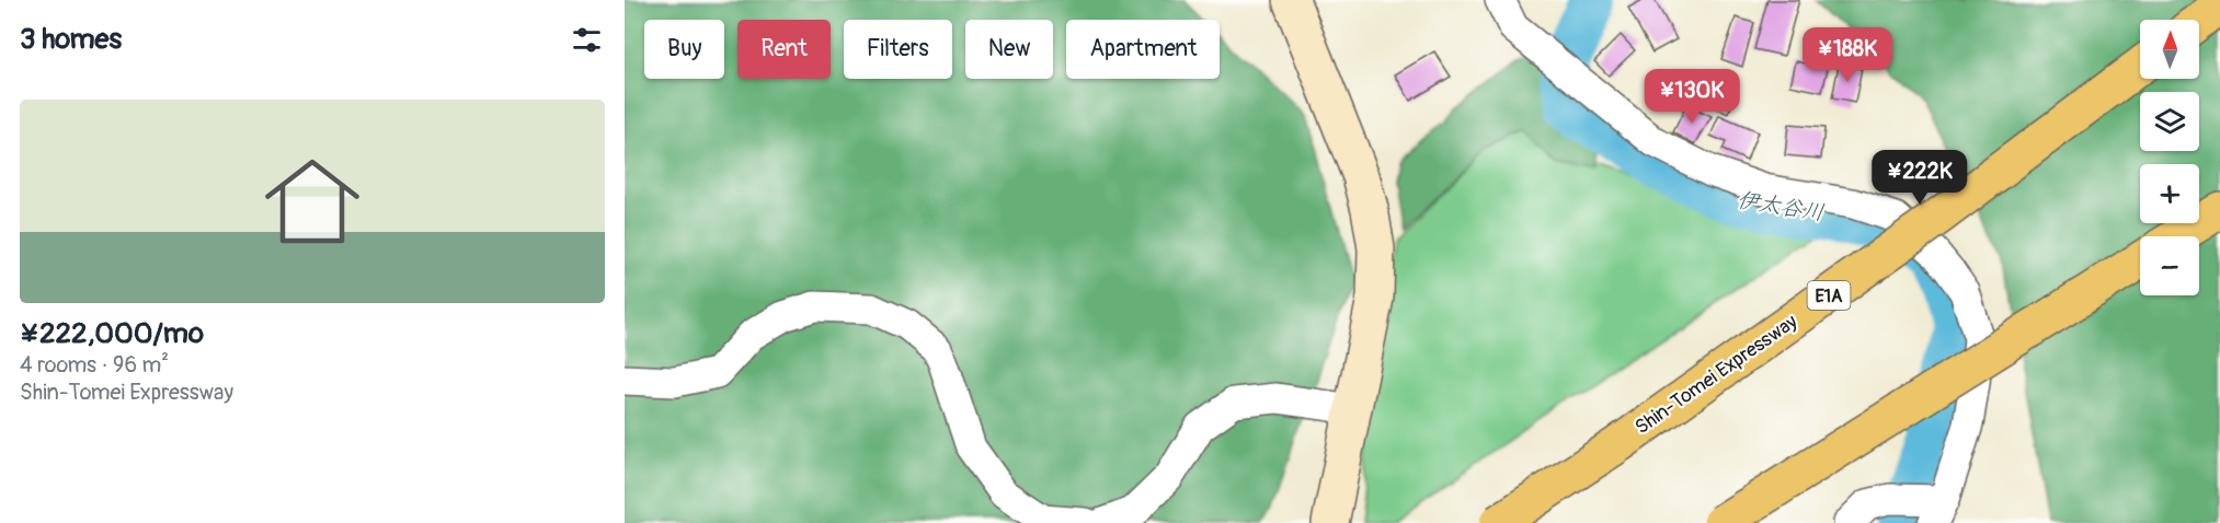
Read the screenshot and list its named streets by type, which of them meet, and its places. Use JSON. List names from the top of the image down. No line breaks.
{"streets":{"highway":["E1A","Shin-Tomei Expressway"]},"water":["伊太谷川"],"north":"top","page":{"heading":"3 homes","map_buttons":["+","−"],"chip":["Buy","Rent","Filters","New","Apartment"],"price":["¥188K","¥130K","¥222K"],"list":[{"name":"¥222,000/mo","note":"4 rooms · 96 m² · Shin-Tomei Expressway"}]}}
